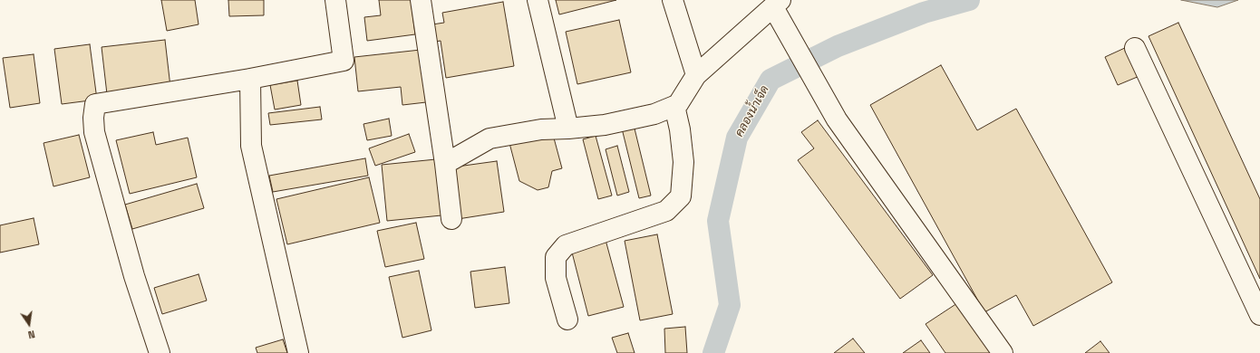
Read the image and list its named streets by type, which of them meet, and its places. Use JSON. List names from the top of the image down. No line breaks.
{"water":["คลองน้ำเจ็ด"],"north":"bottom"}
